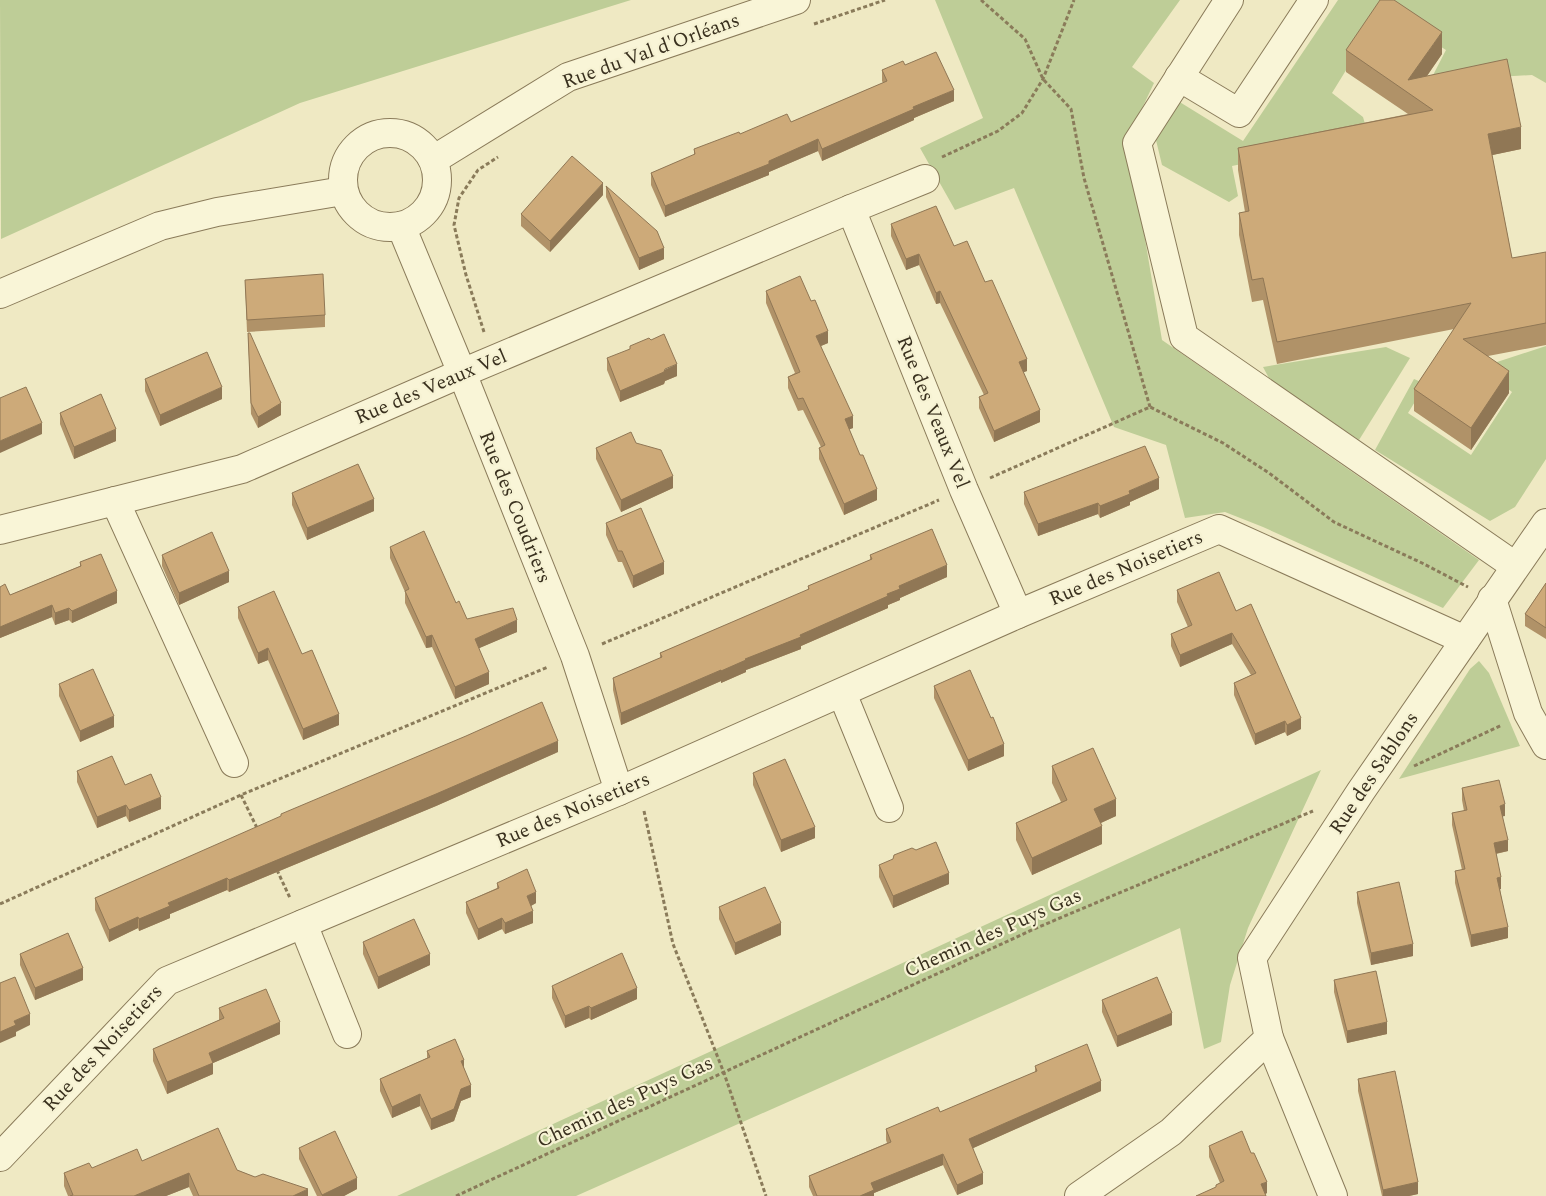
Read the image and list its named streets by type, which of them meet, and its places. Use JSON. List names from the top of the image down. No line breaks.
{"streets":{"street":["Rue du Val d'Orléans","Rue des Veaux Vel","Rue des Coudriers","Rue des Noisetiers","Rue des Sablons"],"path":["Chemin des Puys Gas"]},"crossings":[["Rue du Val d'Orléans","Rue des Coudriers"],["Rue des Veaux Vel","Rue des Coudriers"],["Rue des Veaux Vel","Rue des Noisetiers"],["Rue des Coudriers","Rue des Noisetiers"],["Rue des Noisetiers","Rue des Sablons"]]}
